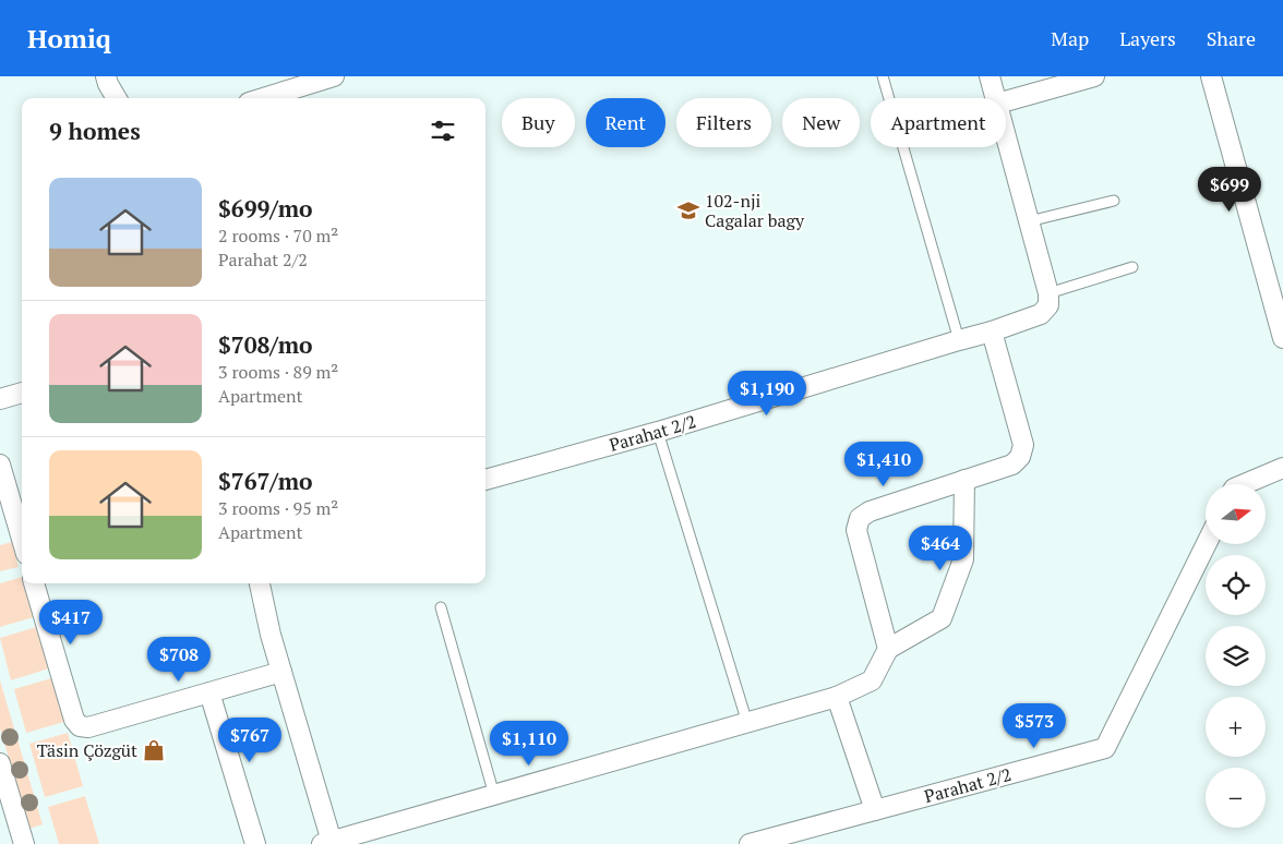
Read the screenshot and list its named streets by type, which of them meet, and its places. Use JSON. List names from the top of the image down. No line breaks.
{"streets":{"street":["Parahat 2/2"]},"places":{"school or university":["102-nji Cagalar bagy"],"shop":["Täsin Çözgüt"]},"north":"right","page":{"header":"Homiq","nav":["Map","Layers","Share"],"chip":["Buy","Rent","Filters","New","Apartment"],"heading":"9 homes","list":[{"name":"$699/mo","note":"2 rooms · 70 m² · Parahat 2/2"},{"name":"$708/mo","note":"3 rooms · 89 m² · Apartment"},{"name":"$767/mo","note":"3 rooms · 95 m² · Apartment"}],"price":["$699","$1,190","$1,410","$464","$417","$708","$573","$767","$1,110"],"map_buttons":["+","−"]}}
